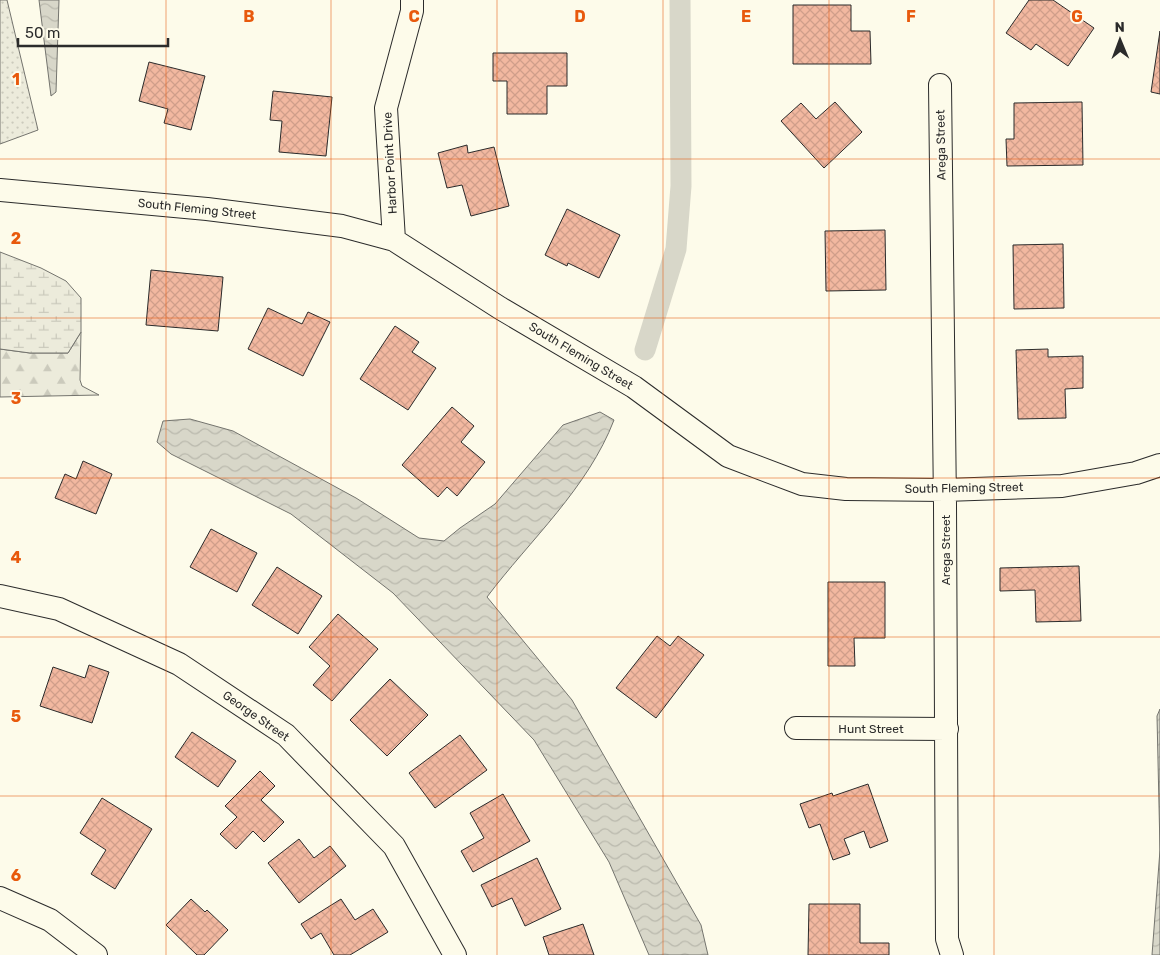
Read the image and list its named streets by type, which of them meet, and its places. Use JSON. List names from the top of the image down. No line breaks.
{"streets":{"street":["Arega Street","Harbor Point Drive","South Fleming Street","George Street","Hunt Street"]},"crossings":[["Arega Street","South Fleming Street"],["Arega Street","Hunt Street"],["Harbor Point Drive","South Fleming Street"]],"scale_bar":"50 m","north":"top","grid":{"columns":["B","C","D","E","F","G"],"rows":["1","2","3","4","5","6"]}}
